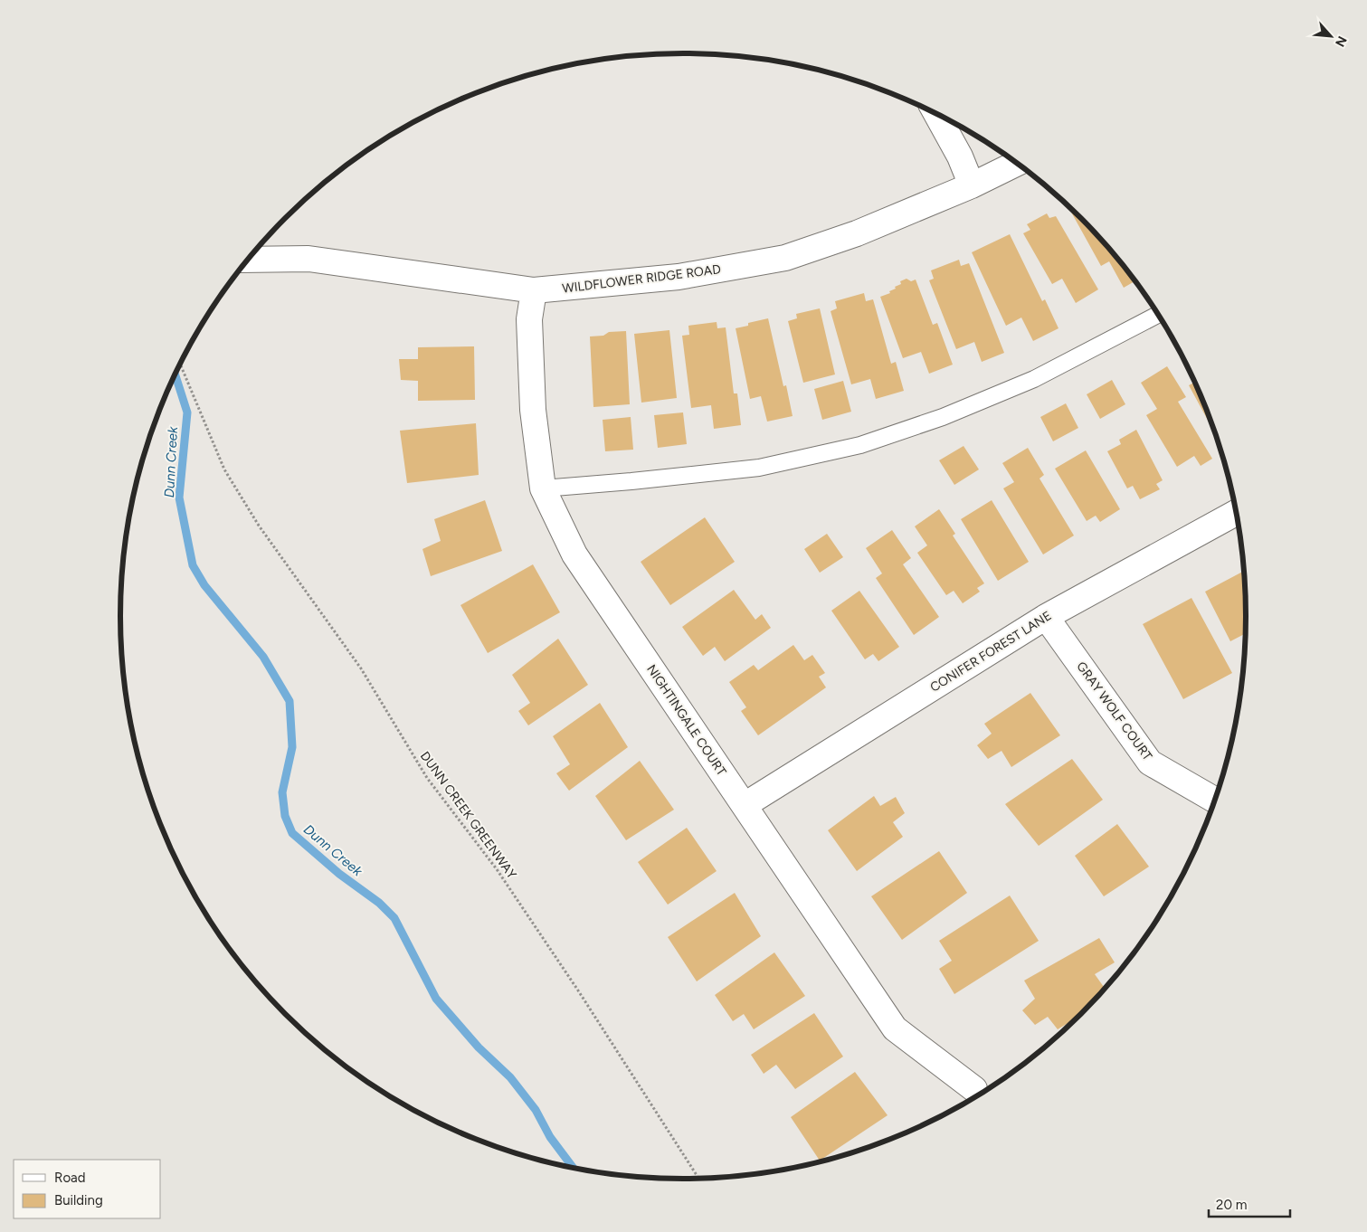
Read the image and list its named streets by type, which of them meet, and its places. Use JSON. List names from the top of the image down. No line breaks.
{"streets":{"street":["WILDFLOWER RIDGE ROAD","CONIFER FOREST LANE","GRAY WOLF COURT","NIGHTINGALE COURT"],"path":["DUNN CREEK GREENWAY"]},"crossings":[["WILDFLOWER RIDGE ROAD","NIGHTINGALE COURT"],["CONIFER FOREST LANE","GRAY WOLF COURT"],["CONIFER FOREST LANE","NIGHTINGALE COURT"]],"water":["Dunn Creek"],"legend":["Road","Building"],"scale_bar":"20 m","north":"bottom right"}
